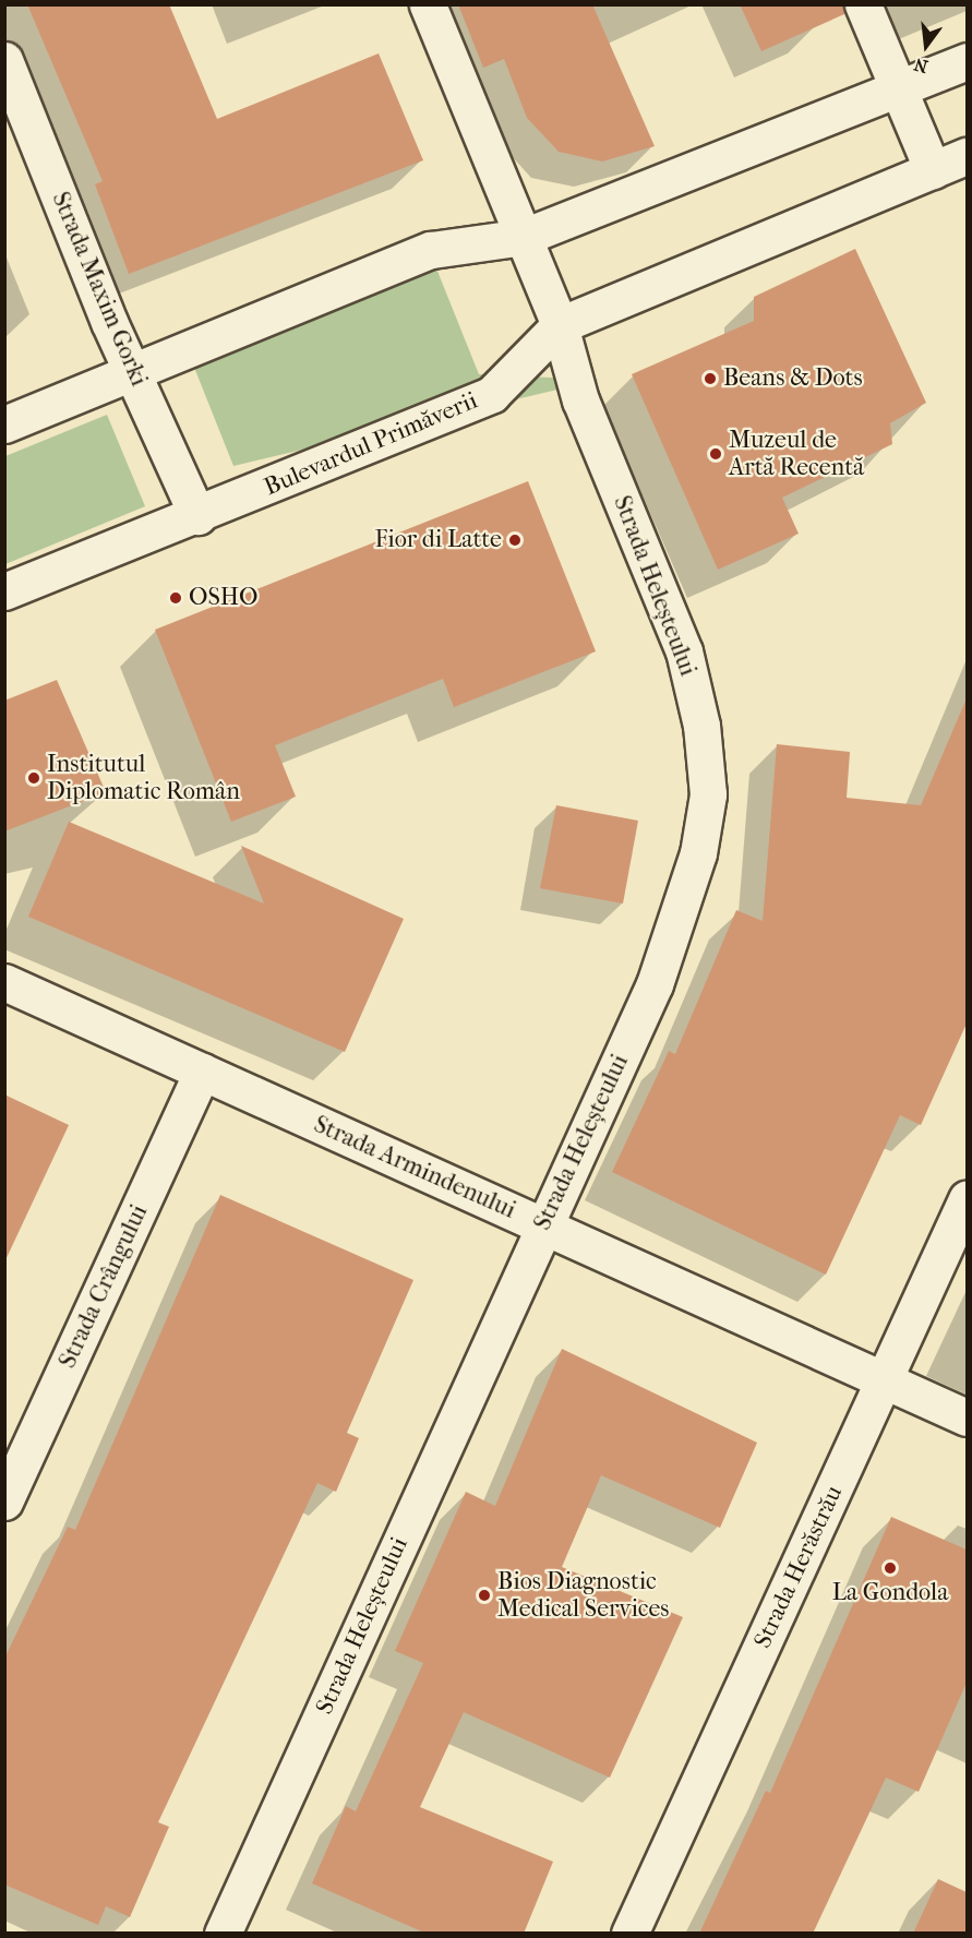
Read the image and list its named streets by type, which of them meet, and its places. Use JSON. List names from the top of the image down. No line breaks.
{"streets":{"street":["Strada Maxim Gorki","Bulevardul Primăverii","Strada Heleșteului","Strada Armindenului","Strada Crângului","Strada Herăstrău"]},"crossings":[["Strada Maxim Gorki","Bulevardul Primăverii"],["Bulevardul Primăverii","Strada Heleșteului"],["Strada Heleșteului","Strada Armindenului"],["Strada Armindenului","Strada Crângului"],["Strada Armindenului","Strada Herăstrău"]],"places":["Beans & Dots","Muzeul de Artă Recentă","Fior di Latte","OSHO","Institutul Diplomatic Român","La Gondola","Bios Diagnostic Medical Services"],"north":"bottom"}
